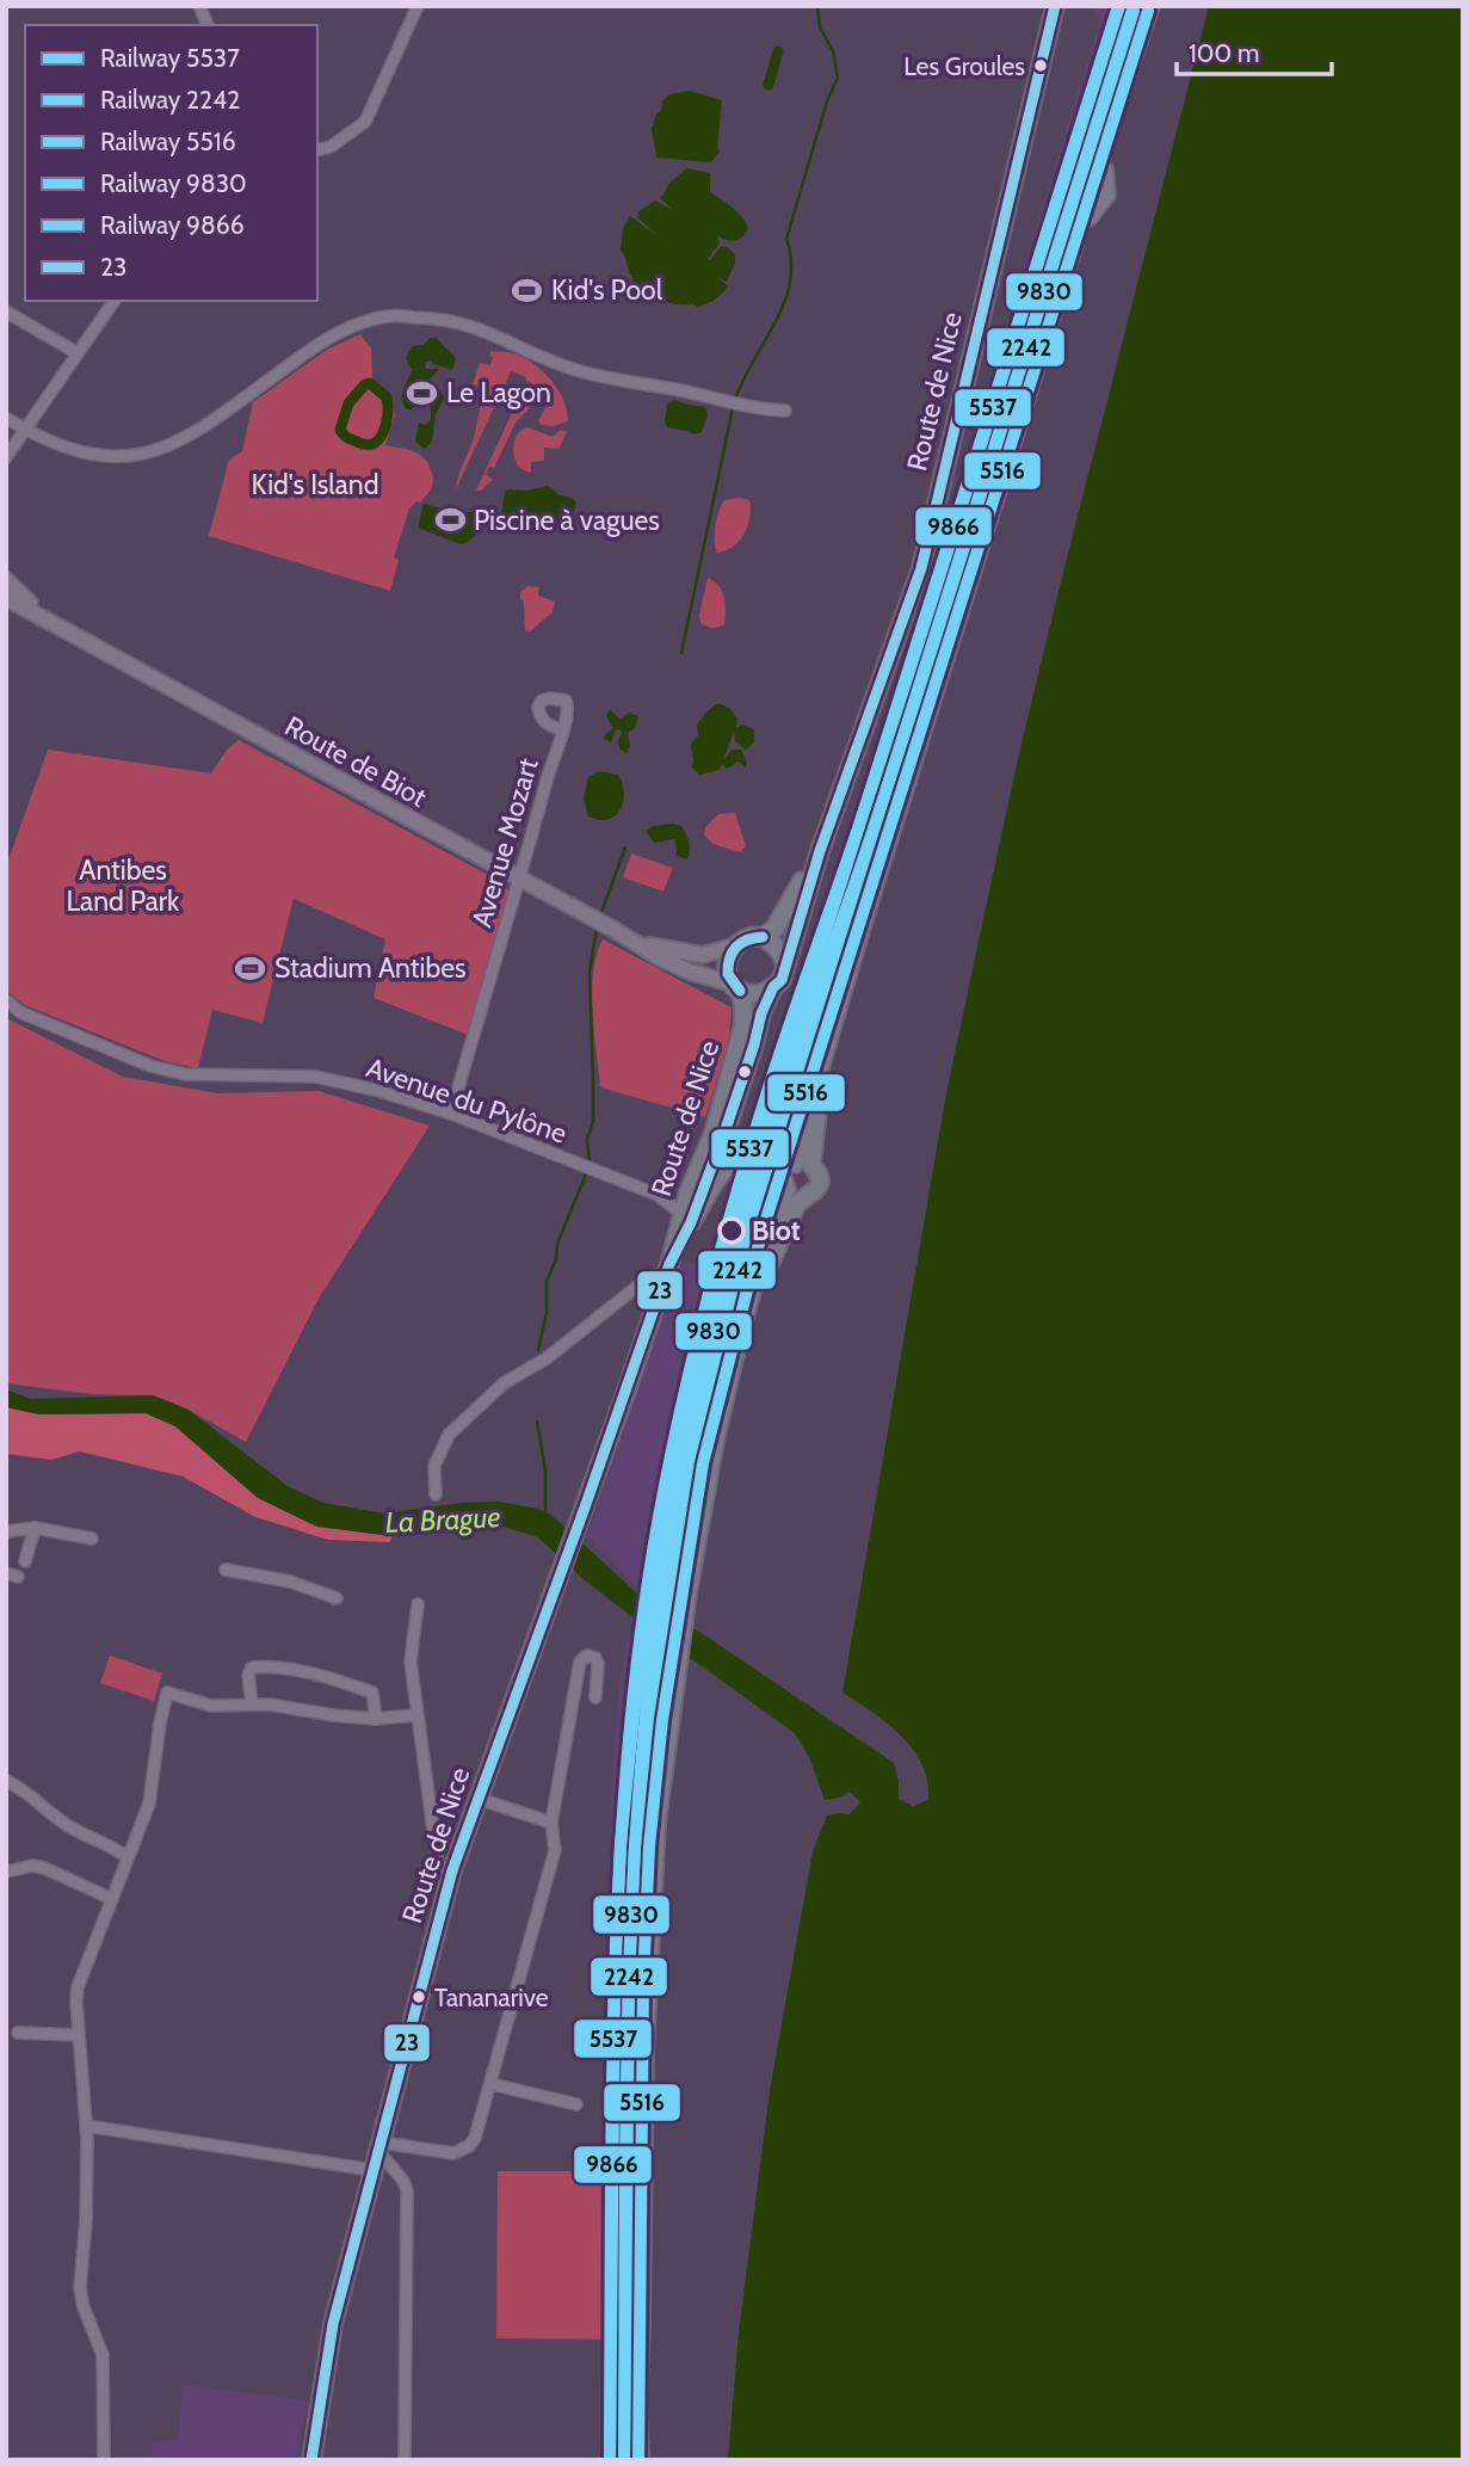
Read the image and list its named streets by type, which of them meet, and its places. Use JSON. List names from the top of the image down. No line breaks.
{"streets":{"main road":["Route de Nice","Route de Biot"],"street":["Avenue Mozart","Avenue du Pylône"]},"crossings":[["Route de Nice","Avenue du Pylône"],["Route de Biot","Avenue Mozart"],["Avenue Mozart","Avenue du Pylône"]],"water":["La Brague"],"parks":["Kid's Island","Antibes Land Park"],"places":{"other":["Les Groules","Biot","Tananarive"],"sports":["Kid's Pool","Le Lagon","Piscine à vagues","Stadium Antibes"]},"lines":["rail line 5537","rail line 2242","rail line 9866","transit line 23","rail line 5516","rail line 9830"],"legend":["Railway 5537","Railway 2242","Railway 5516","Railway 9830","Railway 9866","23"],"scale_bar":"100 m"}
